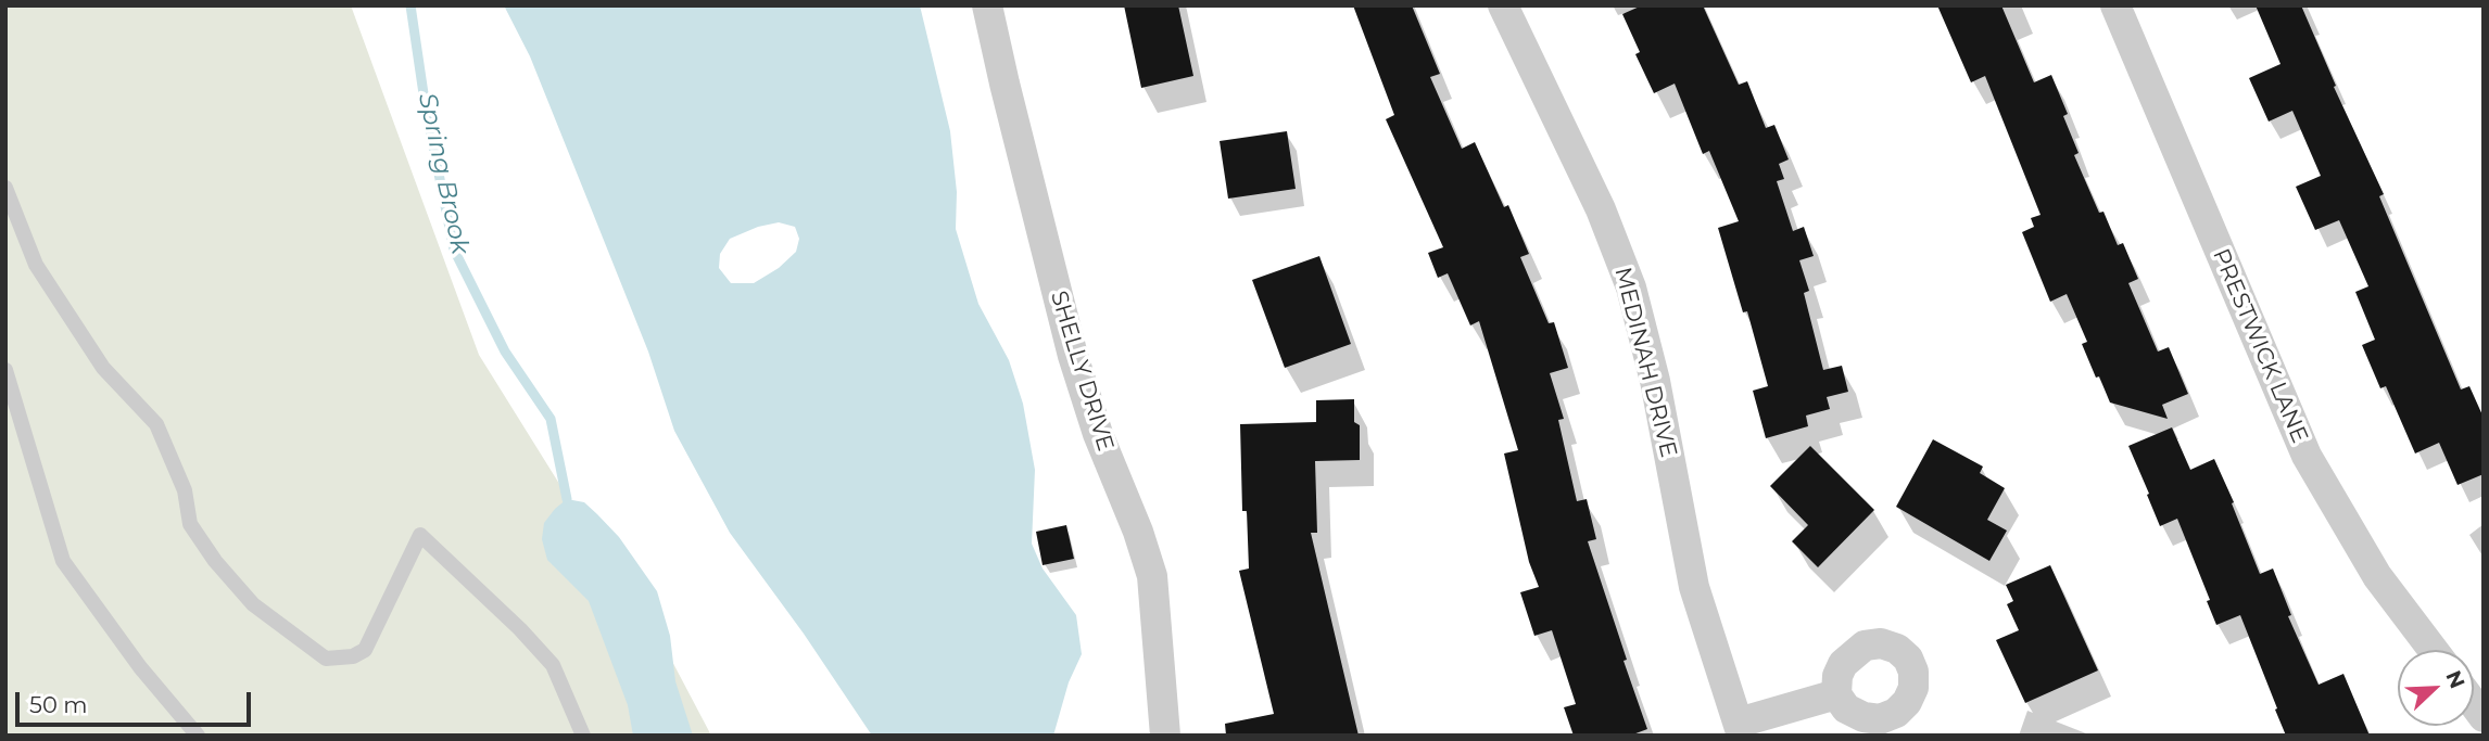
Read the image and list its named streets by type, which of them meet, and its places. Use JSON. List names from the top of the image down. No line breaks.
{"streets":{"street":["PRESTWICK LANE","MEDINAH DRIVE","SHELLY DRIVE"]},"water":["Spring Brook"],"scale_bar":"50 m","north":"top right"}
